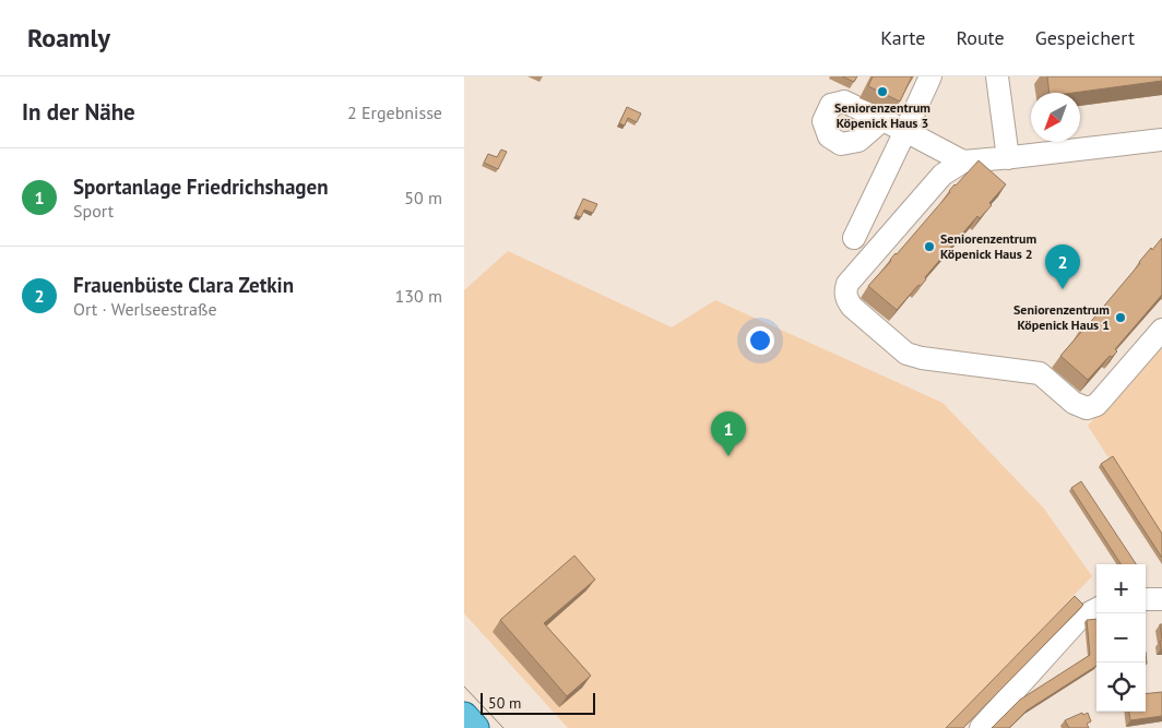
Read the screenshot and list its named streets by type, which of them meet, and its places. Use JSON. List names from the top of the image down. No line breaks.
{"places":["Seniorenzentrum Köpenick Haus 3","Seniorenzentrum Köpenick Haus 2","Seniorenzentrum Köpenick Haus 1"],"scale_bar":"50 m","north":"bottom left","page":{"header":"Roamly","nav":["Karte","Route","Gespeichert"],"heading":["In der Nähe","2 Ergebnisse"],"list":[{"mark":"1","name":"Sportanlage Friedrichshagen","note":"Sport","value":"50 m"},{"mark":"2","name":"Frauenbüste Clara Zetkin","note":"Ort · Werlseestraße","value":"130 m"}],"pins":["2","1"],"map_buttons":["+","−"],"scale":"50 m"}}
